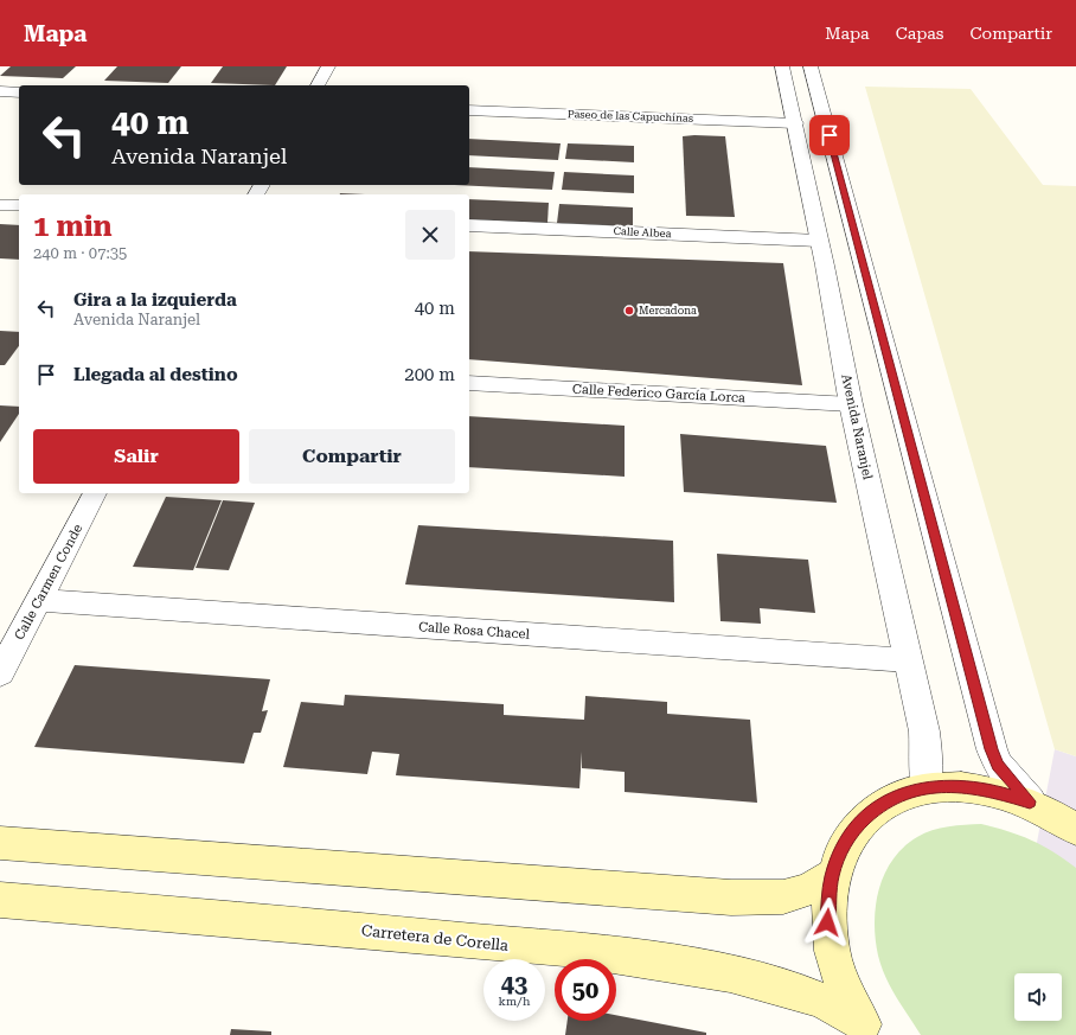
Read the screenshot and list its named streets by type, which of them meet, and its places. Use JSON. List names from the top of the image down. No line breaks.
{"streets":{"main road":["Carretera de Corella"],"street":["Paseo de las Capuchinas","Calle Albea","Calle Federico García Lorca","Avenida Naranjel","Calle Carmen Conde","Calle Rosa Chacel"]},"crossings":[["Paseo de las Capuchinas","Avenida Naranjel"],["Calle Albea","Avenida Naranjel"],["Calle Federico García Lorca","Avenida Naranjel"],["Avenida Naranjel","Calle Rosa Chacel"],["Calle Carmen Conde","Calle Rosa Chacel"]],"places":["Mercadona"],"page":{"header":"Mapa","nav":["Mapa","Capas","Compartir"],"turn":["40 m","Avenida Naranjel"],"heading":["1 min","240 m · 07:35"],"list":[{"name":"Gira a la izquierda","note":"Avenida Naranjel","value":"40 m"},{"name":"Llegada al destino","value":"200 m"}],"buttons":["Salir","Compartir"],"speed":"43 km/h","limit":"50"}}
